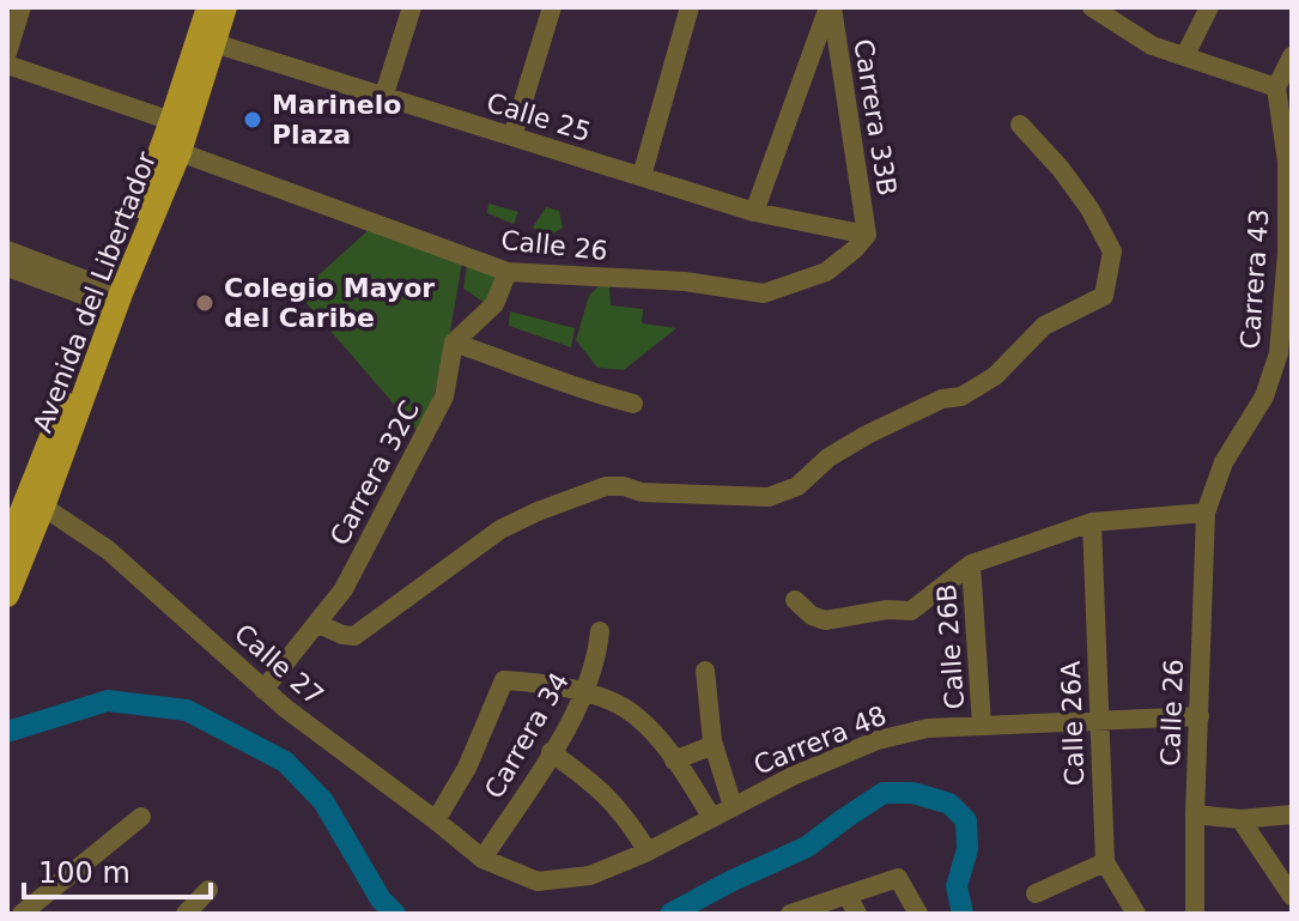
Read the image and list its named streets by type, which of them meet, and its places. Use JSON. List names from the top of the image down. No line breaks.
{"streets":{"main road":["Avenida del Libertador"],"street":["Calle 25","Carrera 33B","Calle 26","Carrera 43","Carrera 32C","Calle 26B","Calle 27","Calle 26A","Carrera 34","Carrera 48"]},"crossings":[["Calle 25","Carrera 33B"],["Calle 25","Calle 26"],["Calle 25","Avenida del Libertador"],["Carrera 33B","Calle 26"],["Calle 26","Carrera 43"],["Calle 26","Avenida del Libertador"],["Calle 26","Carrera 48"],["Avenida del Libertador","Calle 27"],["Carrera 32C","Calle 27"],["Calle 26B","Carrera 48"],["Calle 27","Carrera 34"],["Calle 27","Carrera 48"],["Calle 26A","Carrera 48"],["Carrera 34","Carrera 48"]],"places":["Marinelo Plaza","Colegio Mayor del Caribe"],"scale_bar":"100 m"}
